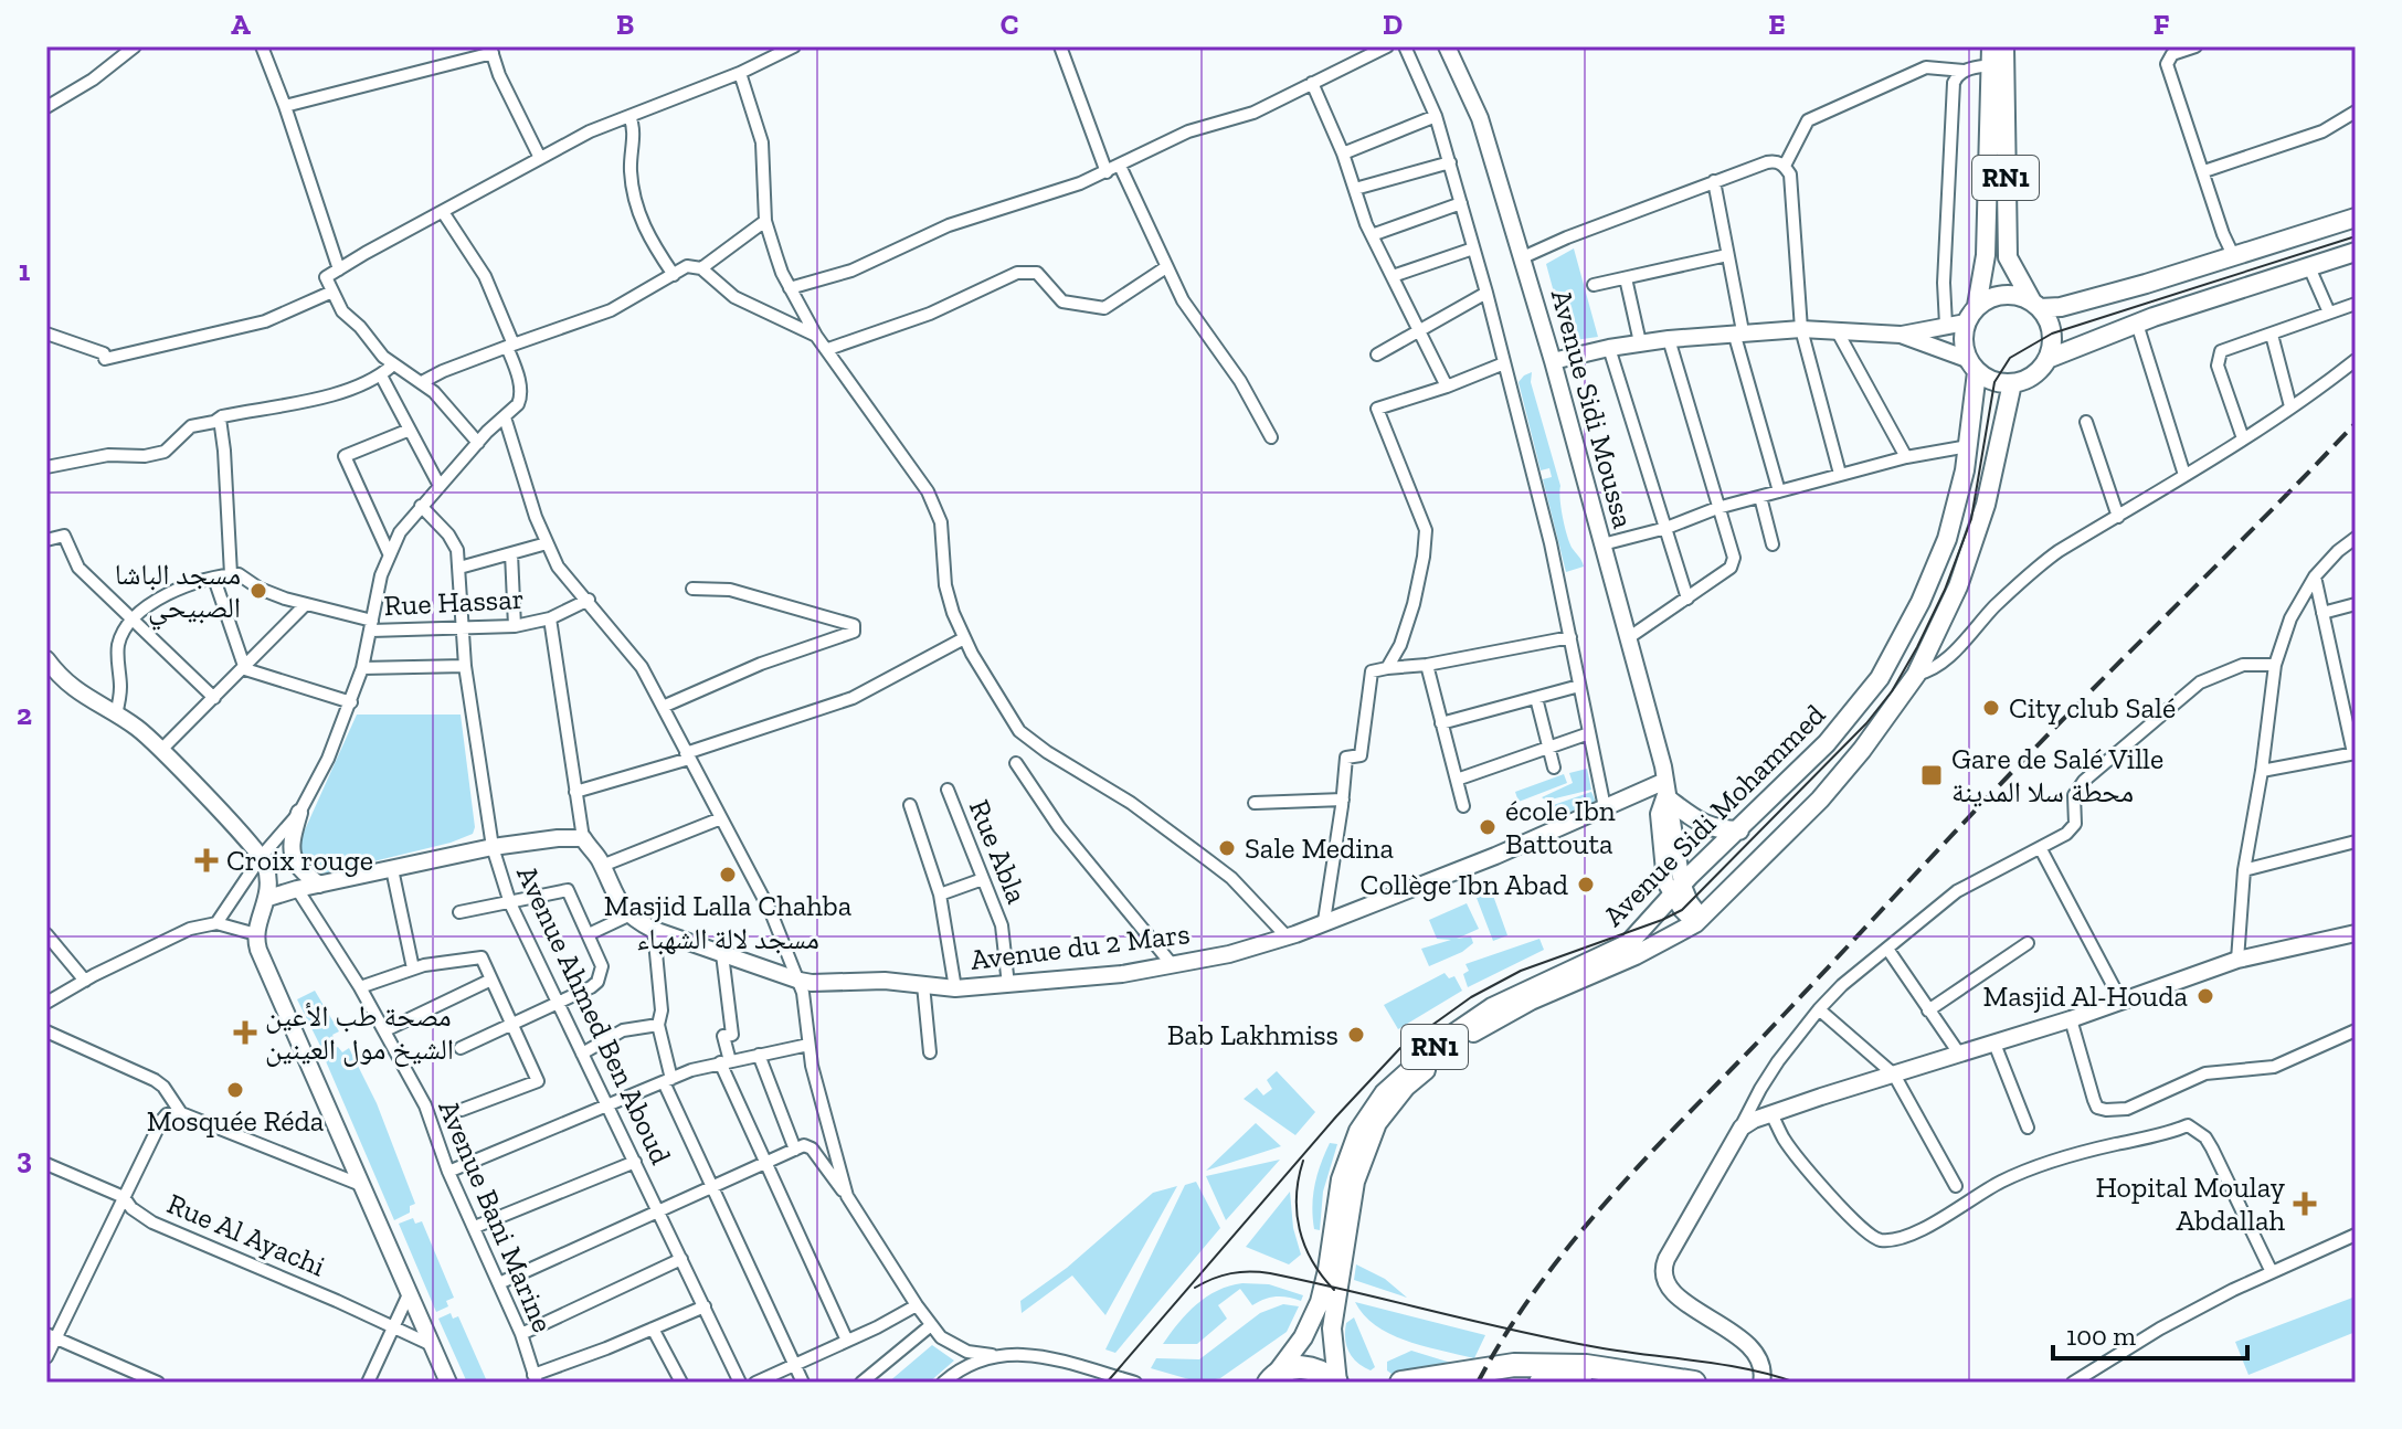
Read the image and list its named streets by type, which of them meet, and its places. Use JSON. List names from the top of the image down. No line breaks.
{"streets":{"highway":["RN1"],"main road":["Avenue Sidi Mohammed"],"street":["Avenue Sidi Moussa","Rue Hassar","Rue Abla","Avenue du 2 Mars","Avenue Ahmed Ben Aboud","Avenue Bani Marine","Rue Al Ayachi"]},"crossings":[["RN1","Avenue Sidi Mohammed"],["Avenue Sidi Moussa","Avenue Sidi Mohammed"],["Avenue Sidi Moussa","Avenue du 2 Mars"],["Rue Hassar","Avenue Ahmed Ben Aboud"],["Rue Abla","Avenue du 2 Mars"]],"places":{"other":["مسجد الباشا الصبيحي","City club Salé","école Ibn Battouta","Sale Medina","Masjid Lalla Chahba مسجد لالة الشهباء","Collège Ibn Abad","Masjid Al-Houda","Bab Lakhmiss","Mosquée Réda"],"transit":["Gare de Salé Ville محطة سلا المدينة"],"health":["Croix rouge","مصحة طب الأعين الشيخ مول العينين","Hopital Moulay Abdallah"]},"scale_bar":"100 m","grid":{"columns":["A","B","C","D","E","F"],"rows":["1","2","3"]}}
